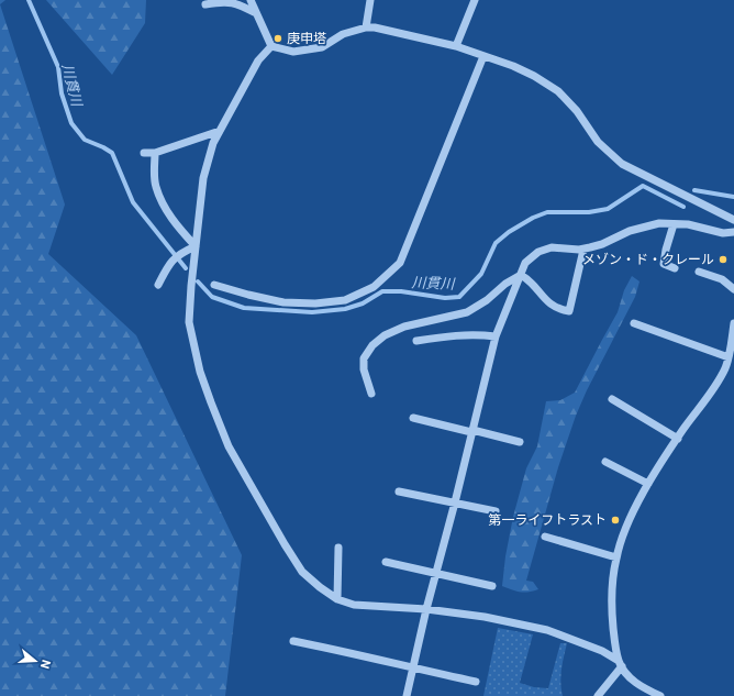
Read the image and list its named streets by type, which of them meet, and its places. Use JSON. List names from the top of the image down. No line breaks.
{"water":["川貫川"],"places":["庚申塔","メゾン・ド・クレール","第一ライフトラスト"],"north":"right"}
